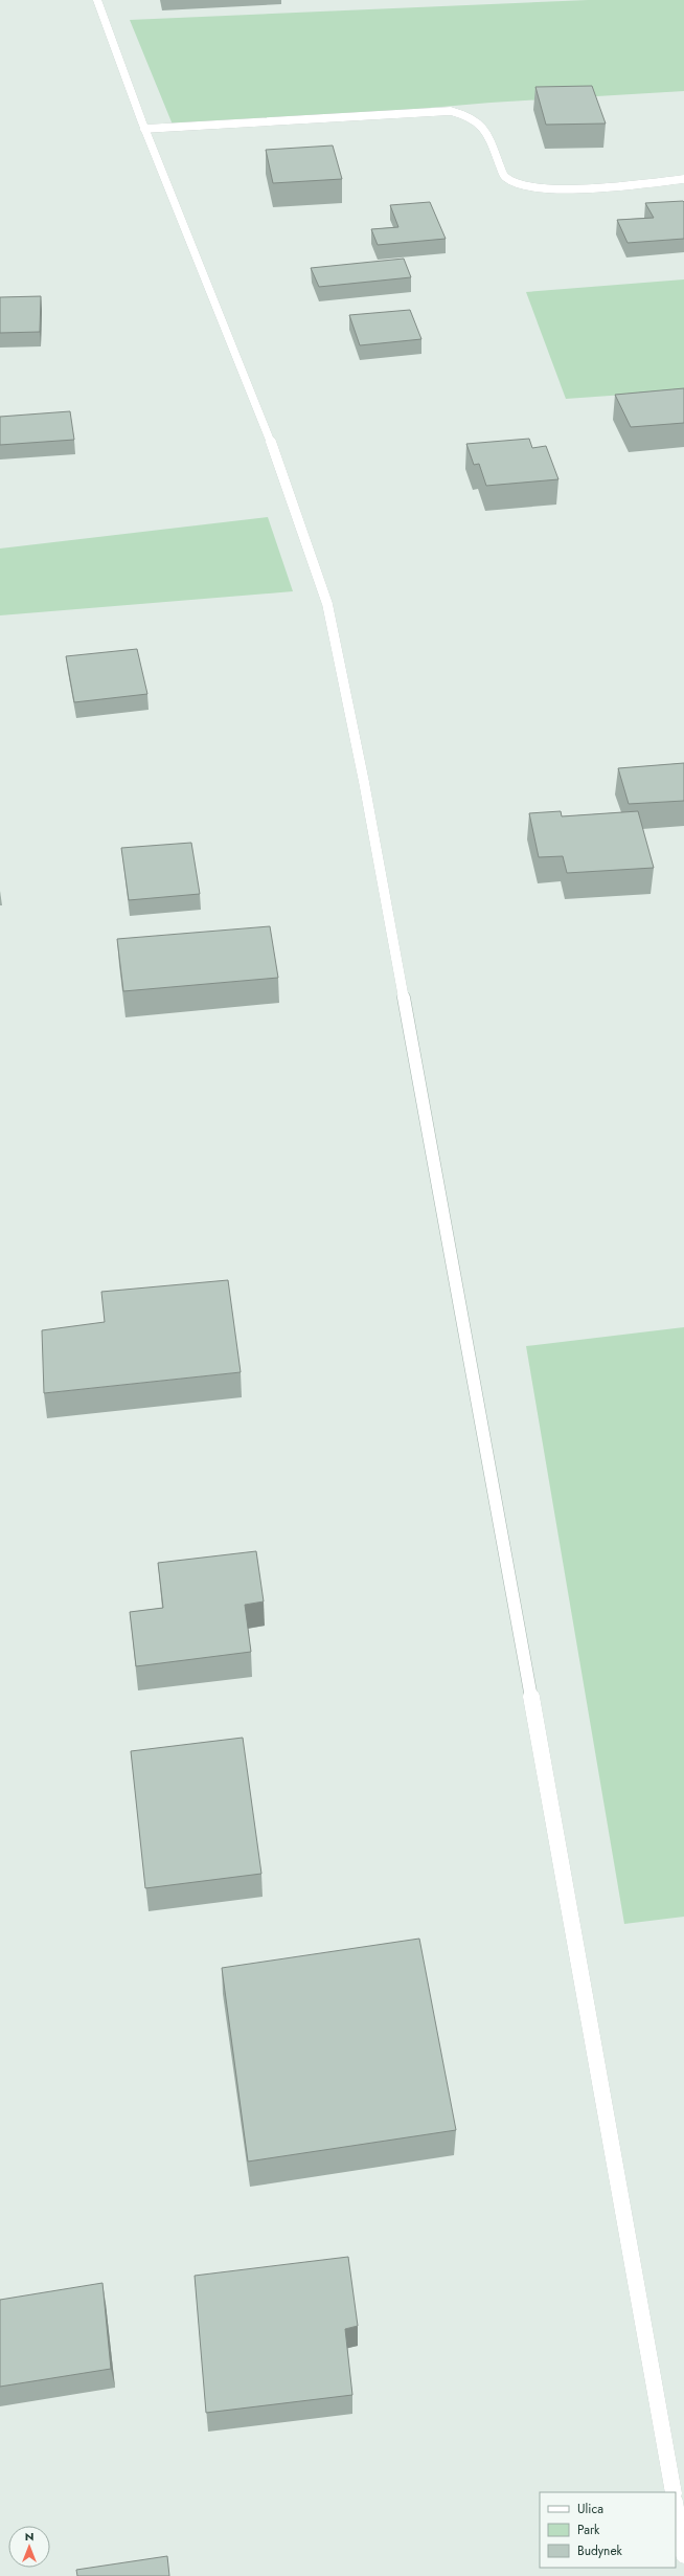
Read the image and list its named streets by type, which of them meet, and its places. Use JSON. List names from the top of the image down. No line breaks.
{"legend":["Ulica","Park","Budynek"],"north":"top"}
